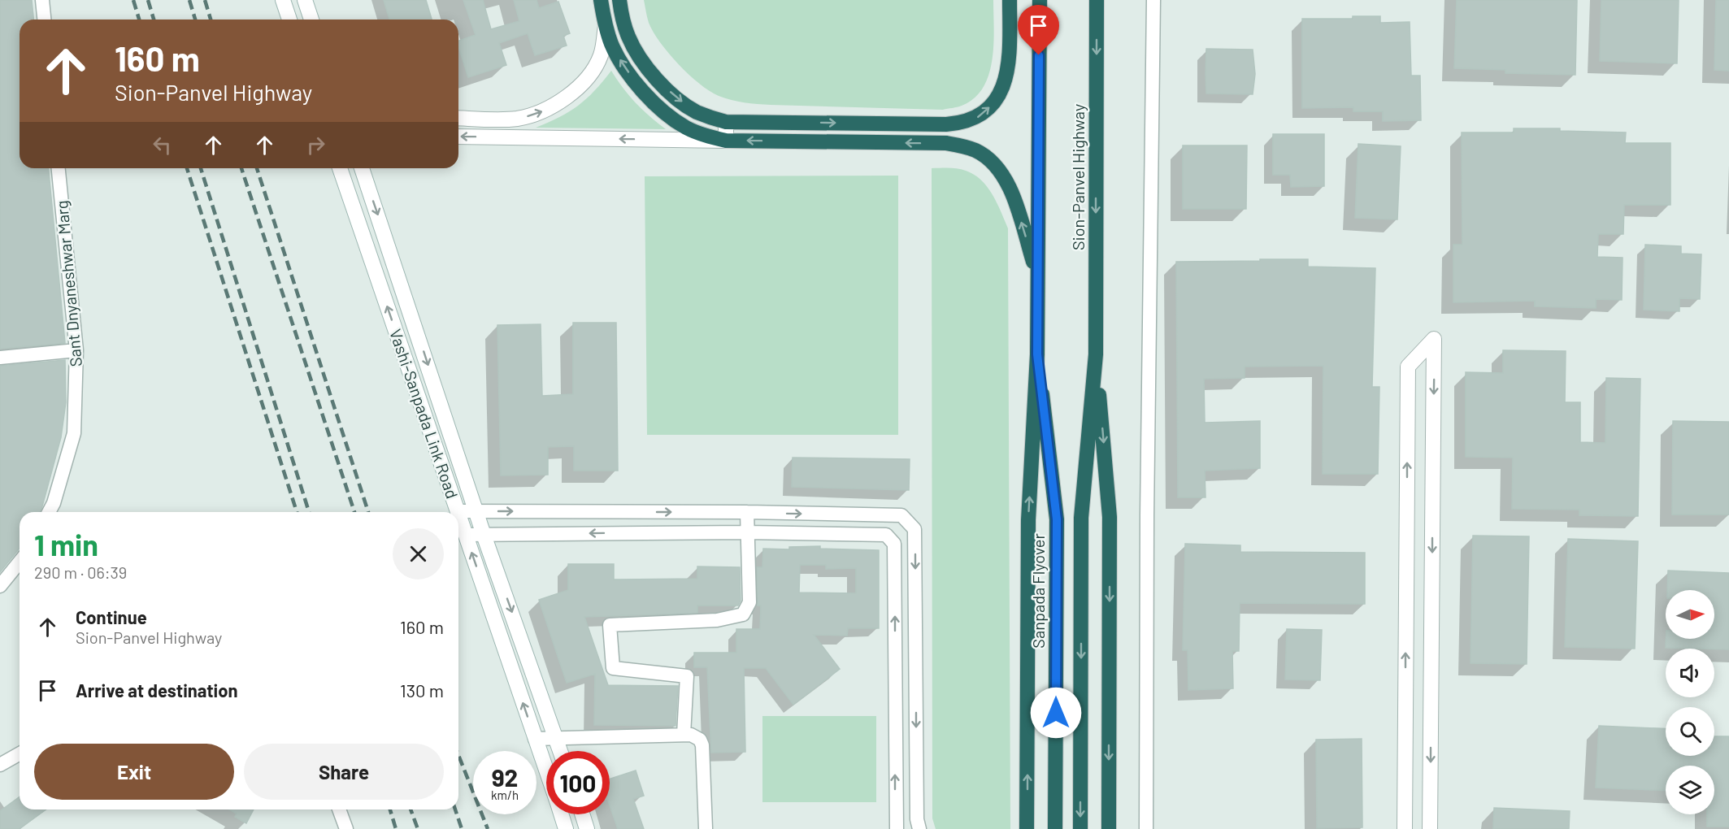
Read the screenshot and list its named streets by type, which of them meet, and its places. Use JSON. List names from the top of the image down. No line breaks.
{"streets":{"highway":["Sion-Panvel Highway","Sanpada Flyover"],"street":["Sant Dnyaneshwar Marg","Vashi-Sanpada Link Road"]},"north":"right","page":{"turn":["160 m","Sion-Panvel Highway"],"heading":["1 min","290 m · 06:39"],"list":[{"name":"Continue","note":"Sion-Panvel Highway","value":"160 m"},{"name":"Arrive at destination","value":"130 m"}],"buttons":["Exit","Share"],"speed":"92 km/h","limit":"100"}}
